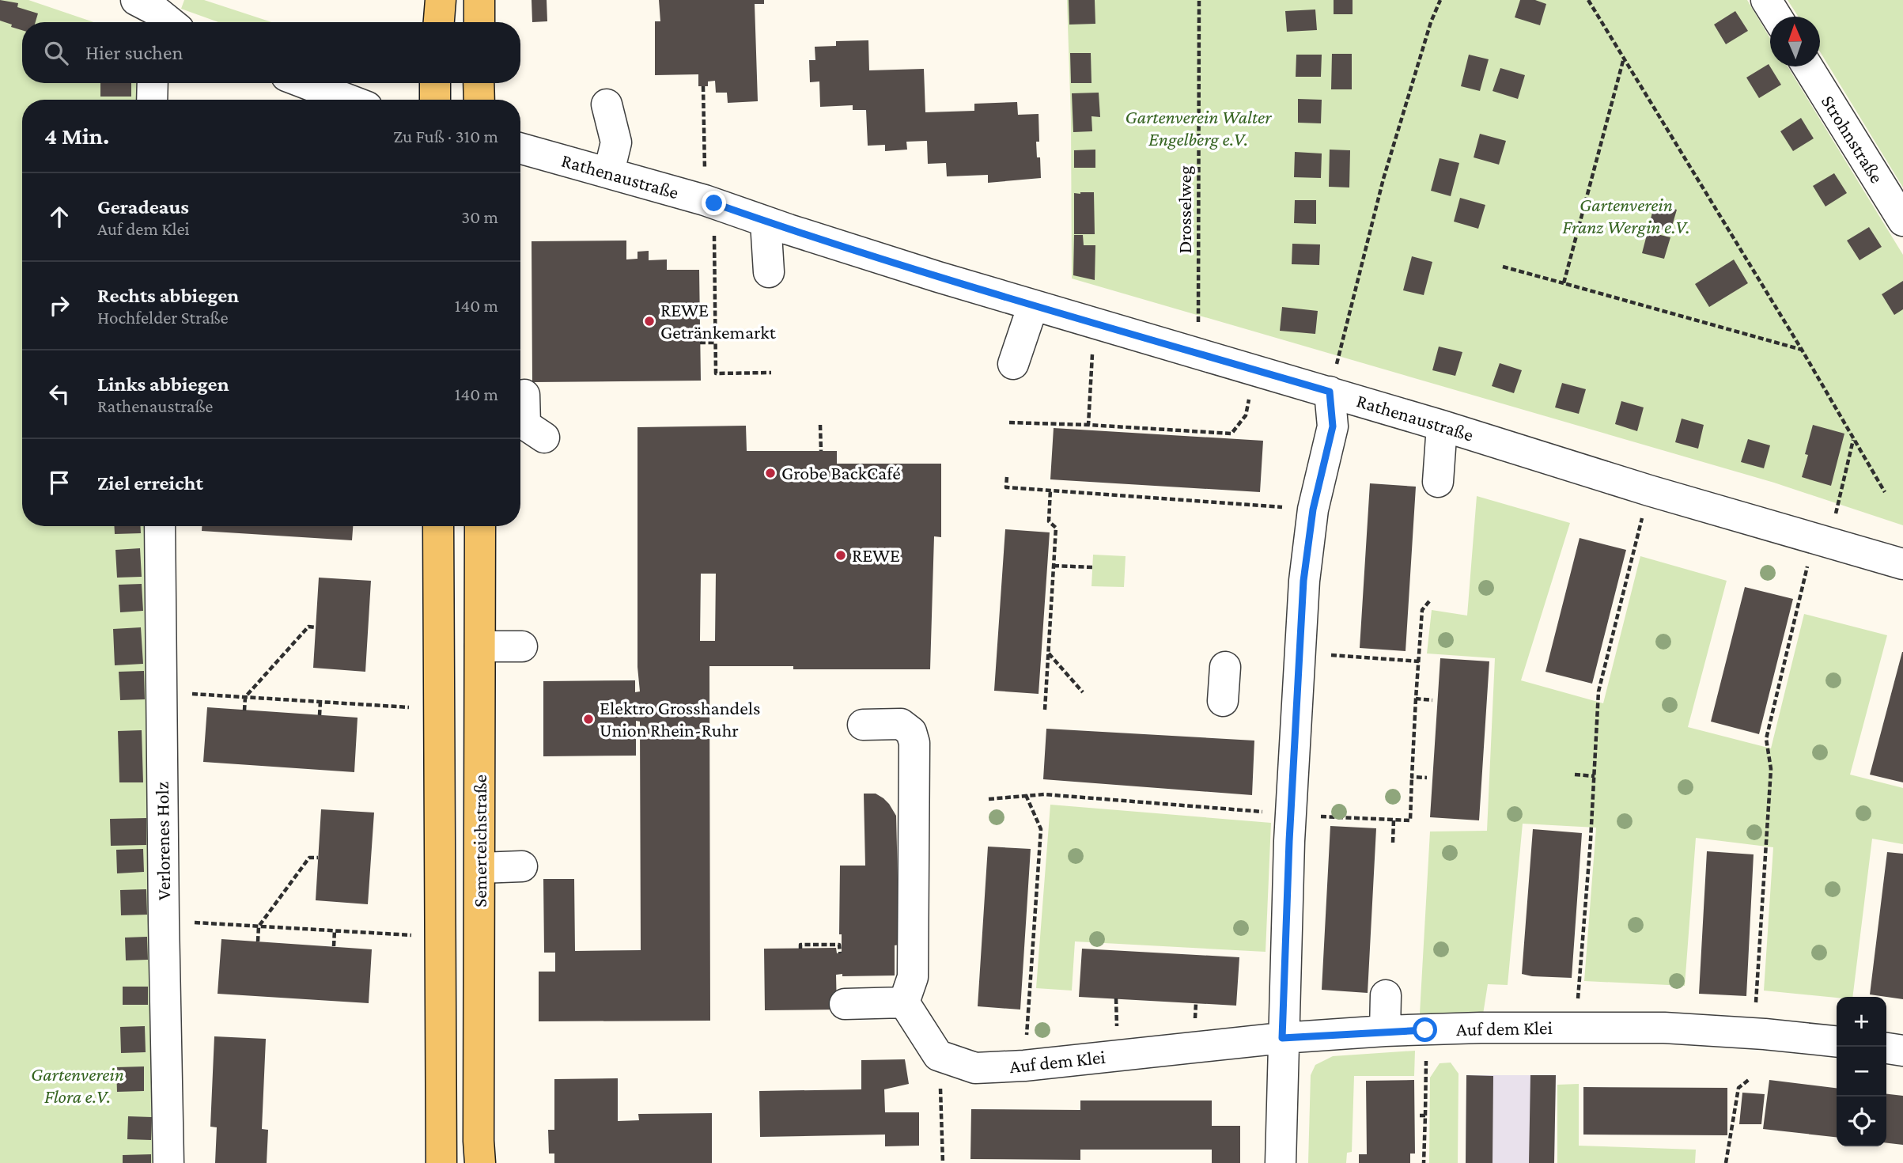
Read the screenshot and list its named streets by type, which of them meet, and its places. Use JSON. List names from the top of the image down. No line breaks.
{"streets":{"main road":["Semerteichstraße"],"street":["Strohnstraße","Rathenaustraße","Verlorenes Holz","Auf dem Klei"],"path":["Drosselweg"]},"crossings":[["Rathenaustraße","Drosselweg"]],"parks":["Gartenverein Walter Engelberg e.V.","Gartenverein Franz Wergin e.V.","Gartenverein Flora e.V."],"places":["REWE Getränkemarkt","Grobe BackCafé","REWE","Elektro Grosshandels Union Rhein-Ruhr"],"north":"top","page":{"search":"Hier suchen","heading":["4 Min.","Zu Fuß · 310 m"],"list":[["Geradeaus","Auf dem Klei","30 m"],["Rechts abbiegen","Hochfelder Straße","140 m"],["Links abbiegen","Rathenaustraße","140 m"],"Ziel erreicht"],"map_buttons":["+","−"]}}
